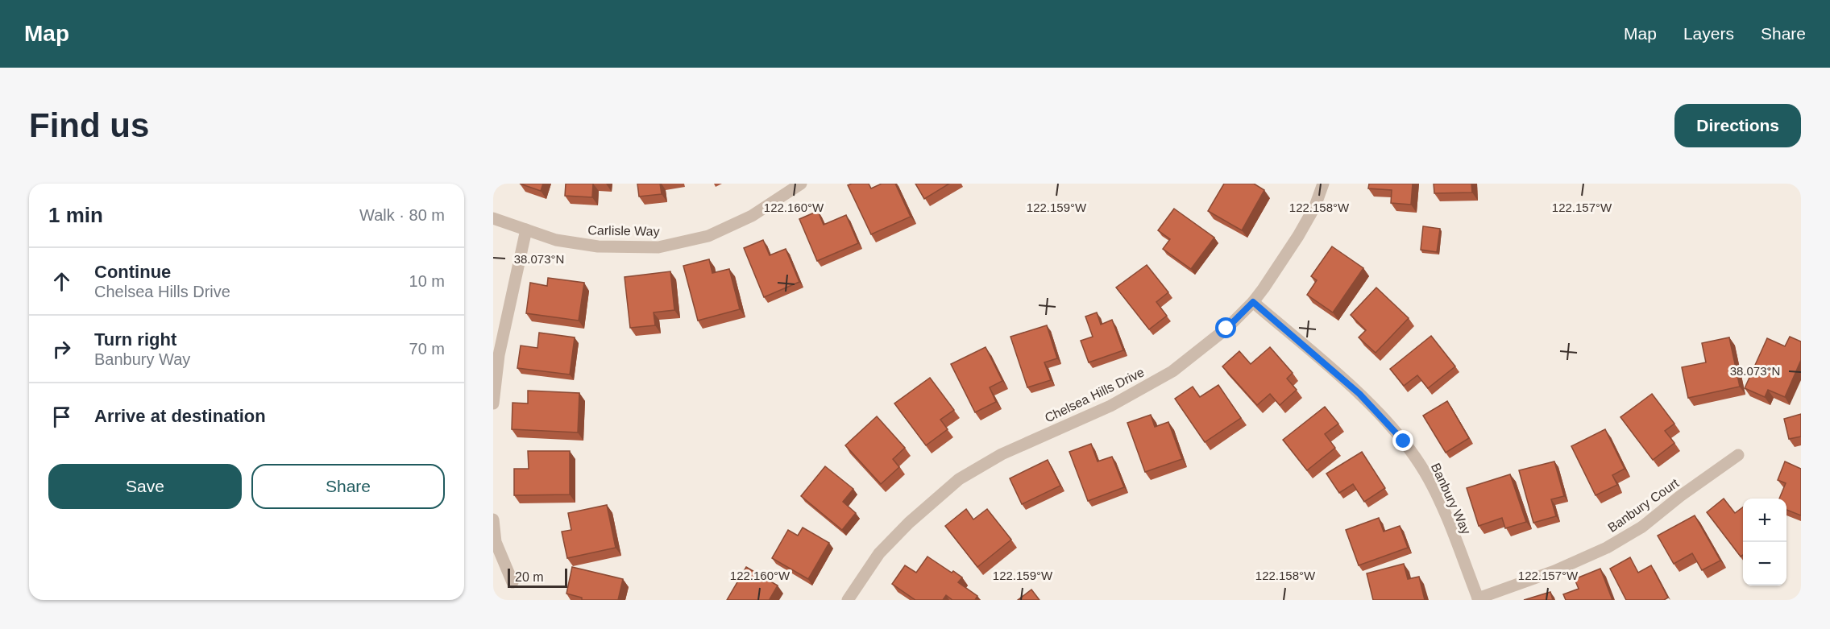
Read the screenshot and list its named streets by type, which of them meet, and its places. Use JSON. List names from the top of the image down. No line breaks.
{"streets":{"street":["Carlisle Way","Chelsea Hills Drive","Banbury Way","Banbury Court"]},"crossings":[["Chelsea Hills Drive","Banbury Way"],["Banbury Way","Banbury Court"]],"scale_bar":"20 m","page":{"header":"Map","nav":["Map","Layers","Share"],"buttons":["Directions",["Save","Share"]],"title":"Find us","heading":["1 min","Walk · 80 m"],"list":[["Continue","Chelsea Hills Drive","10 m"],["Turn right","Banbury Way","70 m"],"Arrive at destination"],"map_buttons":["+","−"],"scale":"20 m"},"coordinates":["122.158°W","122.157°W","122.160°W","122.159°W","38.073°N"]}
